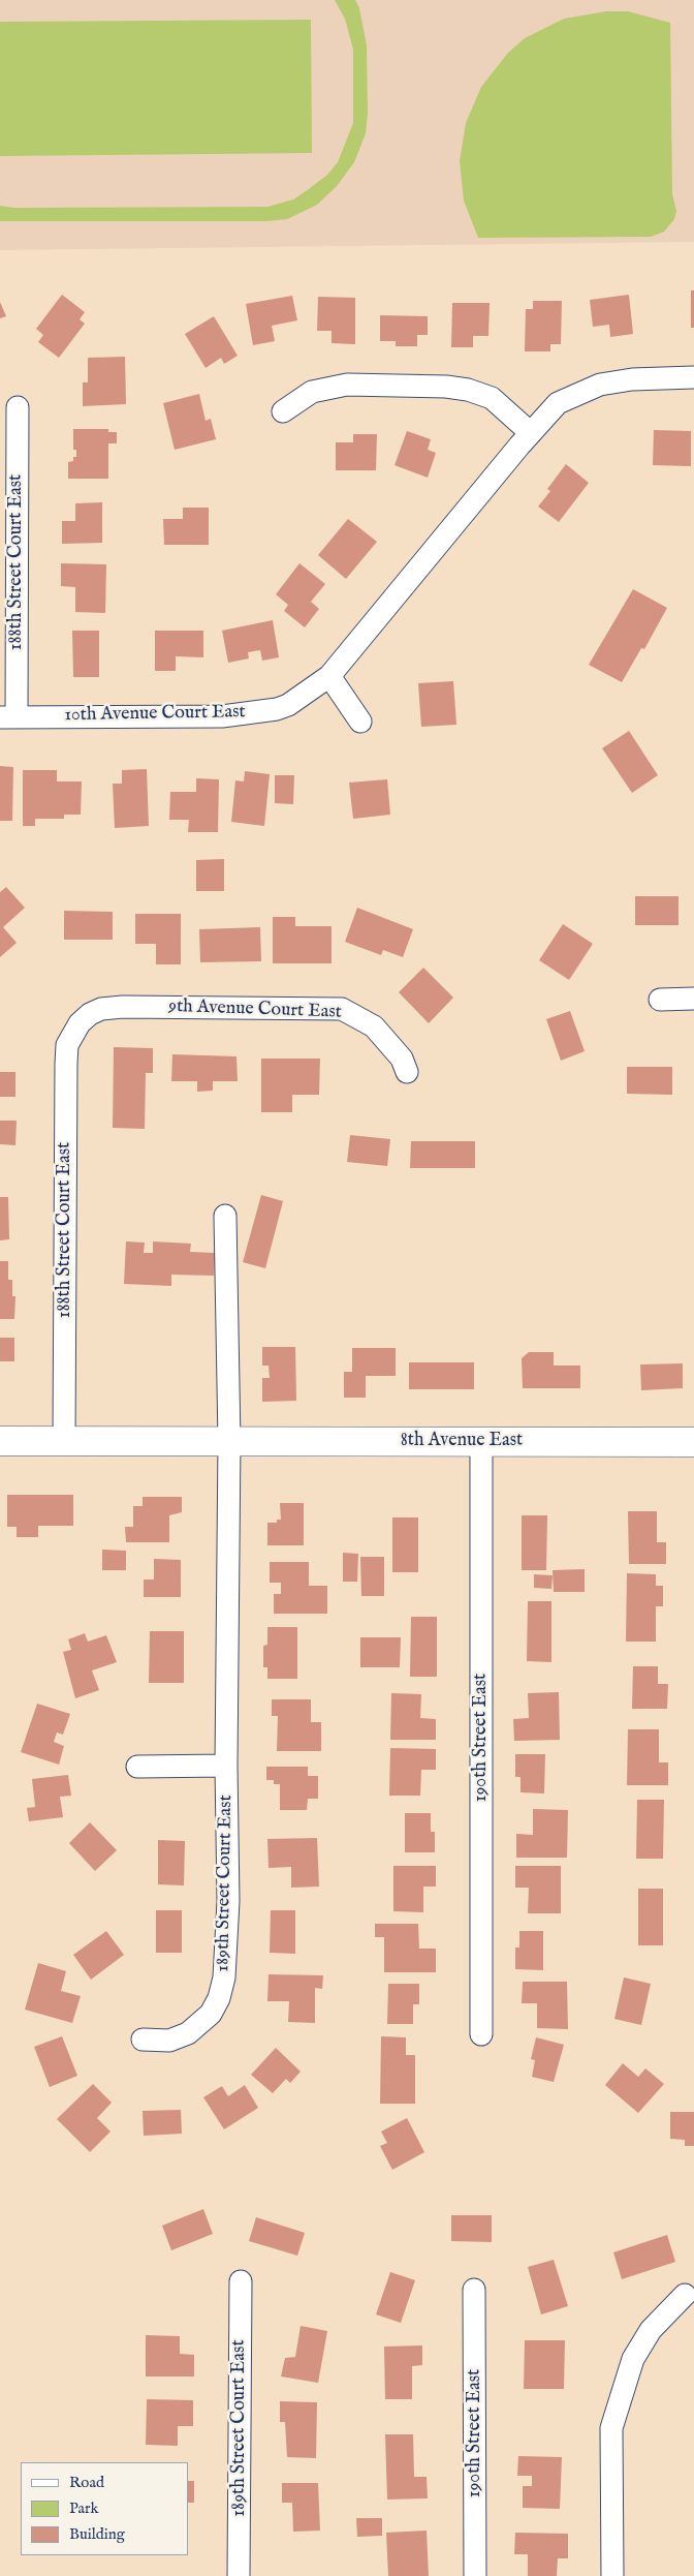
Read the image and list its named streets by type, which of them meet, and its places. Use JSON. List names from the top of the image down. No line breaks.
{"streets":{"street":["188th Street Court East","10th Avenue Court East","9th Avenue Court East","8th Avenue East","190th Street East","189th Street Court East"]},"crossings":[["188th Street Court East","10th Avenue Court East"],["188th Street Court East","9th Avenue Court East"],["188th Street Court East","8th Avenue East"],["8th Avenue East","190th Street East"],["8th Avenue East","189th Street Court East"]],"legend":["Road","Park","Building"]}
